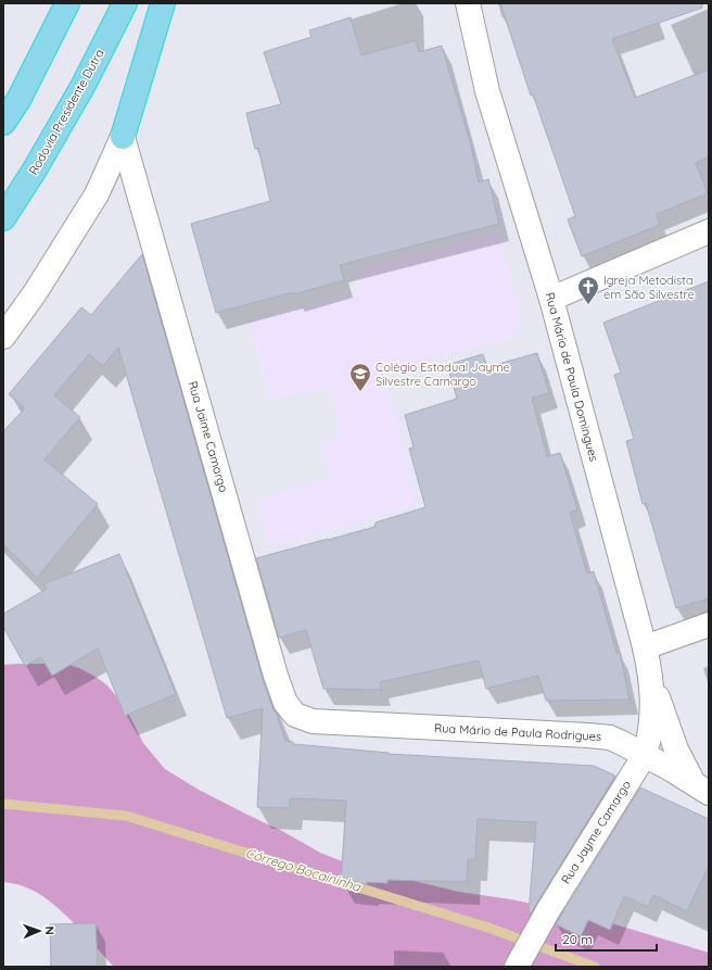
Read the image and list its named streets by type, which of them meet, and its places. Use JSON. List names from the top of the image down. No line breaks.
{"streets":{"highway":["Rodovia Presidente Dutra"],"street":["Rua Mário de Paula Domingues","Rua Jaime Camargo","Rua Mário de Paula Rodrigues","Rua Jayme Camargo"]},"crossings":[["Rua Mário de Paula Domingues","Rua Mário de Paula Rodrigues"],["Rua Mário de Paula Domingues","Rua Jayme Camargo"],["Rua Jaime Camargo","Rua Mário de Paula Rodrigues"],["Rua Mário de Paula Rodrigues","Rua Jayme Camargo"]],"water":["Córrego Bocaininha"],"places":{"church":["Igreja Metodista em São Silvestre"],"school or university":["Colégio Estadual Jayme Silvestre Camargo"]},"scale_bar":"20 m","north":"right"}
